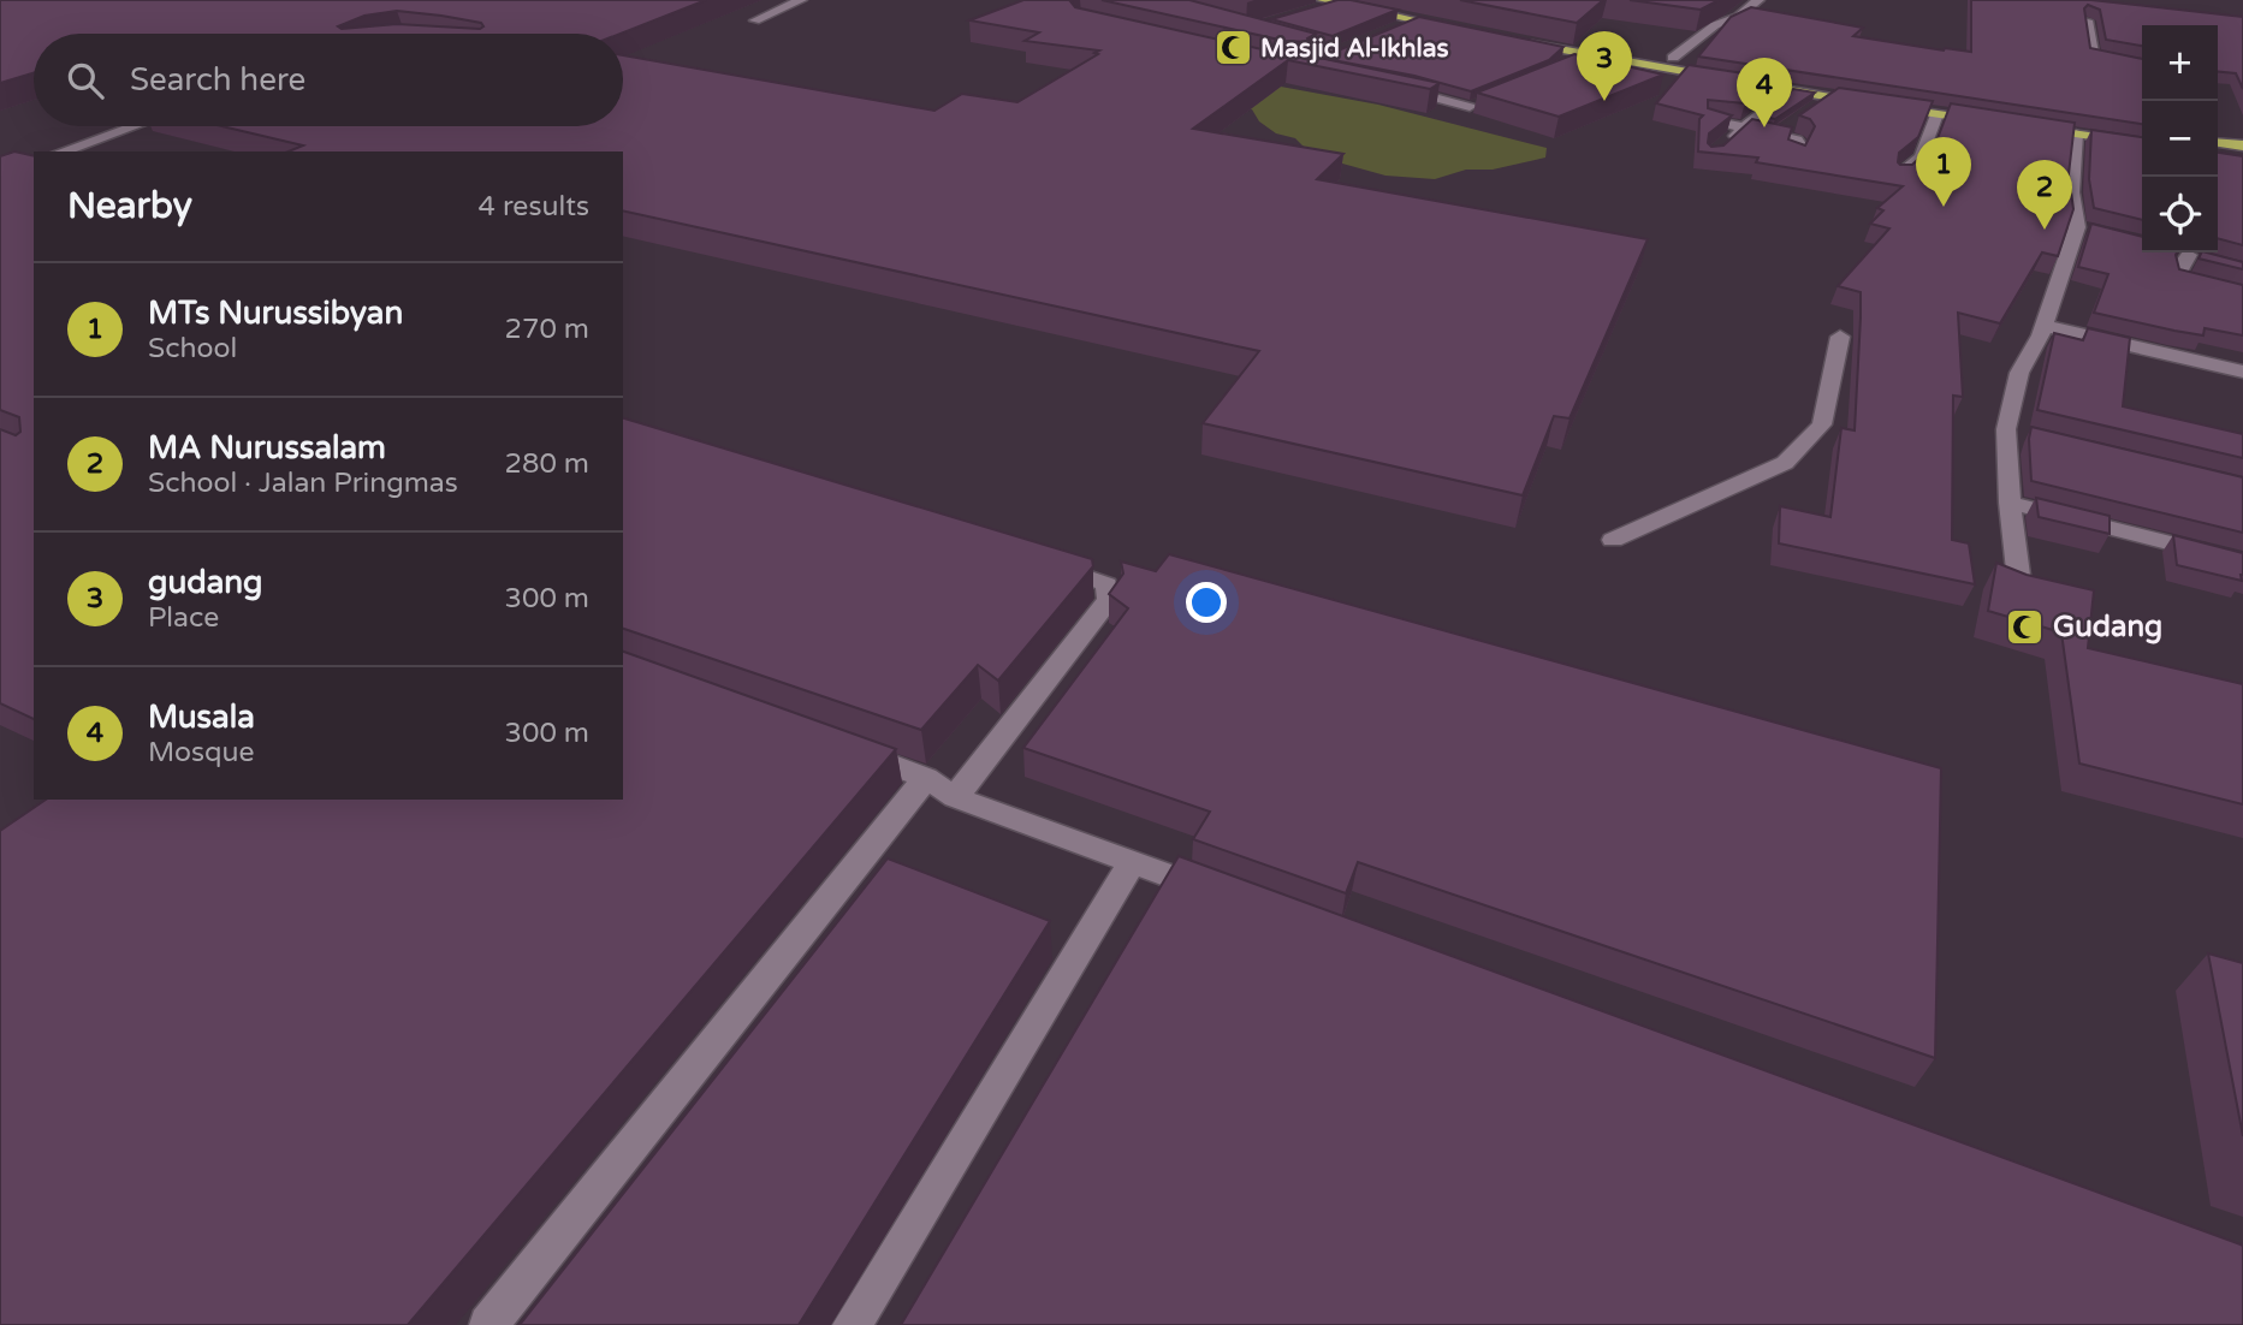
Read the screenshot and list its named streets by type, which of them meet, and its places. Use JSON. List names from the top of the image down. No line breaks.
{"places":{"mosque":["Masjid Al-Ikhlas","Gudang"]},"page":{"map_buttons":["+","−"],"pins":["3","4","1","2"],"search":"Search here","heading":["Nearby","4 results"],"list":[{"mark":"1","name":"MTs Nurussibyan","note":"School","value":"270 m"},{"mark":"2","name":"MA Nurussalam","note":"School · Jalan Pringmas","value":"280 m"},{"mark":"3","name":"gudang","note":"Place","value":"300 m"},{"mark":"4","name":"Musala","note":"Mosque","value":"300 m"}]}}
